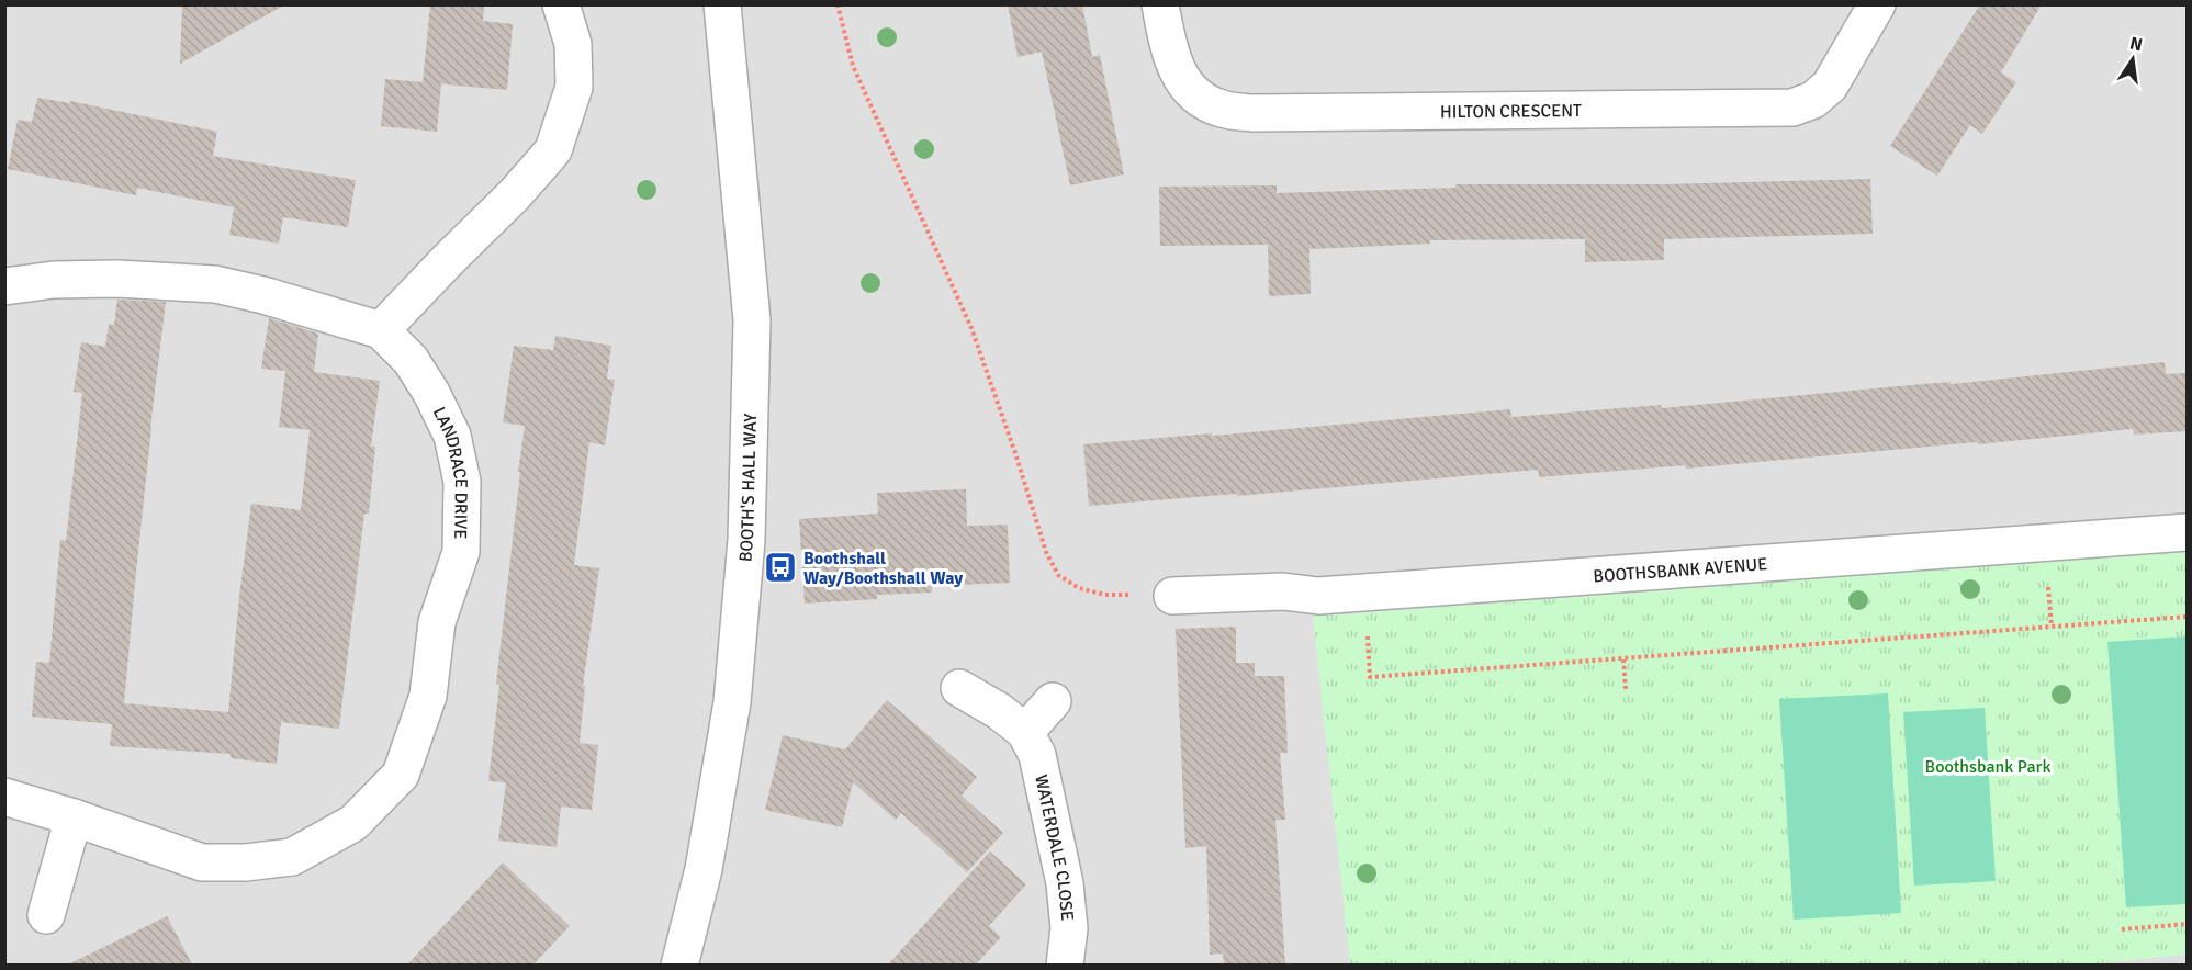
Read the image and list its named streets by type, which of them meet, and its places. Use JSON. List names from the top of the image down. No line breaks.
{"streets":{"street":["HILTON CRESCENT","LANDRACE DRIVE","BOOTH'S HALL WAY","BOOTHSBANK AVENUE","WATERDALE CLOSE"]},"parks":["Boothsbank Park"],"places":{"bus stop":["Boothshall Way/Boothshall Way"]},"north":"top"}
